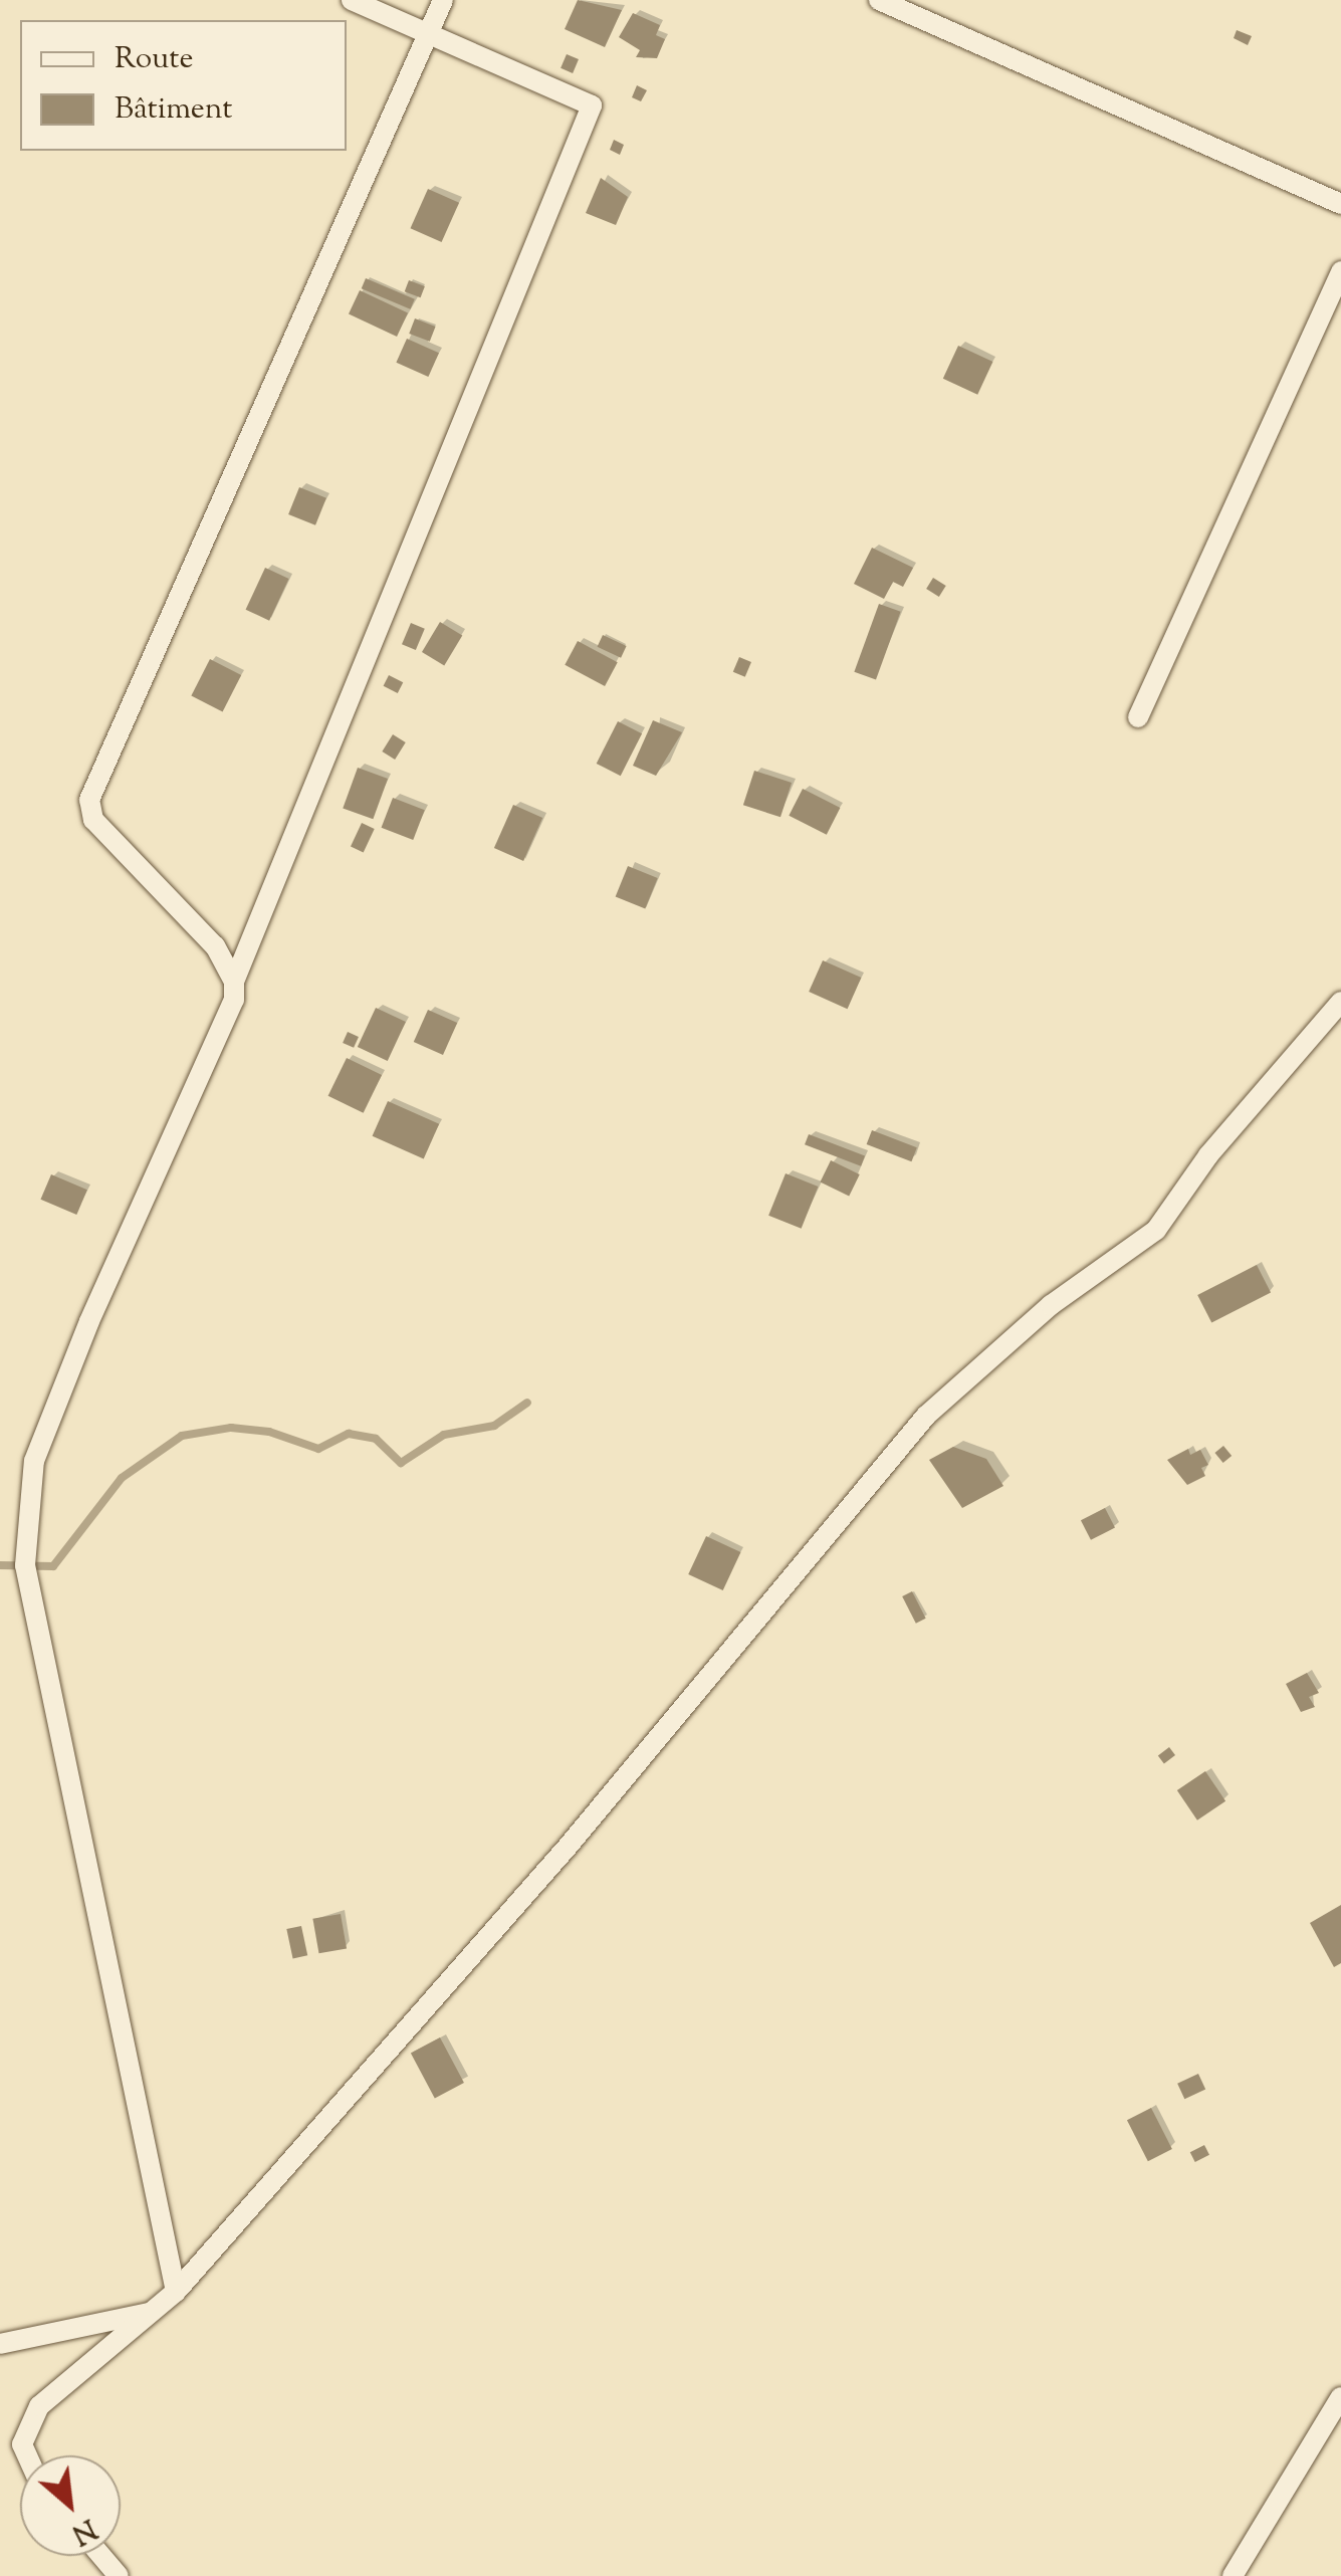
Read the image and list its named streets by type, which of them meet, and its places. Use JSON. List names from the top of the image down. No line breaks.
{"legend":["Route","Bâtiment"],"north":"bottom right"}
